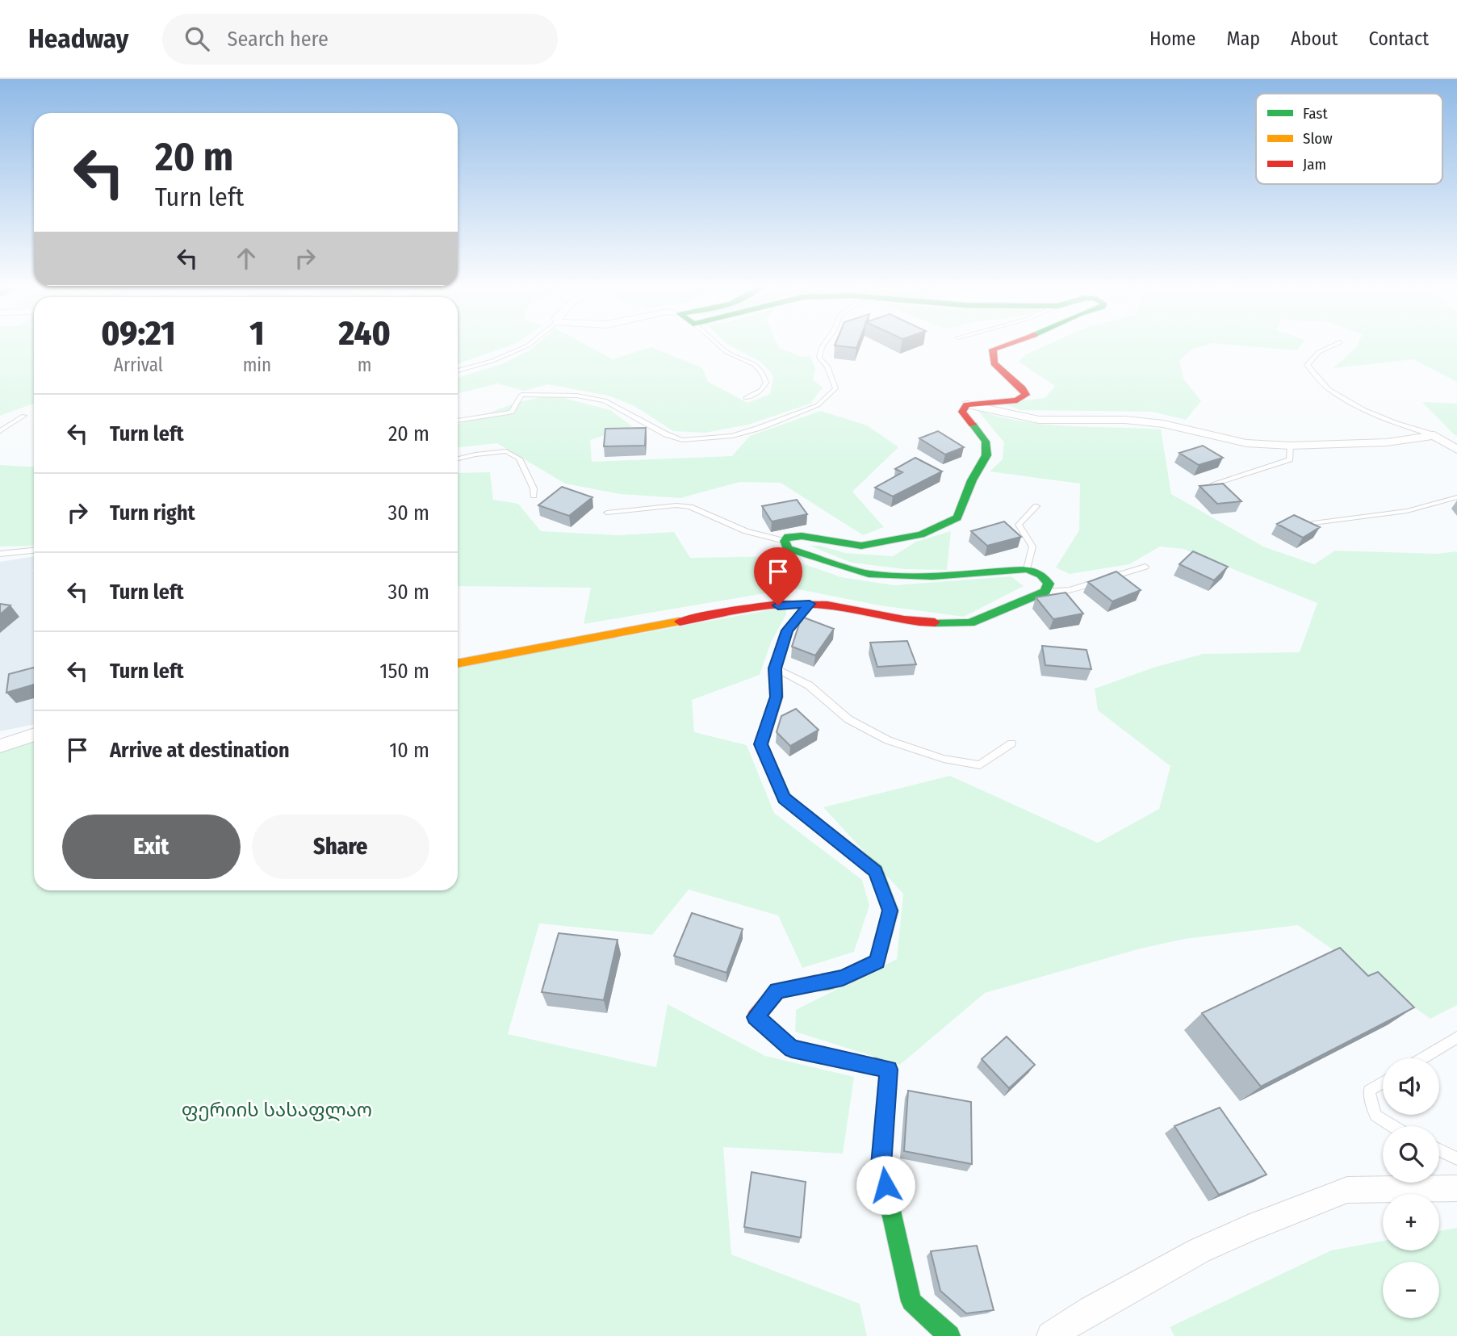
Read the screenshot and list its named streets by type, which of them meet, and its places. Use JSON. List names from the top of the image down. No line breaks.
{"parks":["ფერიის სასაფლაო"],"legend":["Fast","Slow","Jam"],"page":{"header":"Headway","search":"Search here","nav":["Home","Map","About","Contact"],"turn":["20 m","Turn left"],"eta":["09:21","Arrival","1","min","240","m"],"list":[{"name":"Turn left","value":"20 m"},{"name":"Turn right","value":"30 m"},{"name":"Turn left","value":"30 m"},{"name":"Turn left","value":"150 m"},{"name":"Arrive at destination","value":"10 m"}],"buttons":["Exit","Share"],"map_buttons":["+","−"]}}
